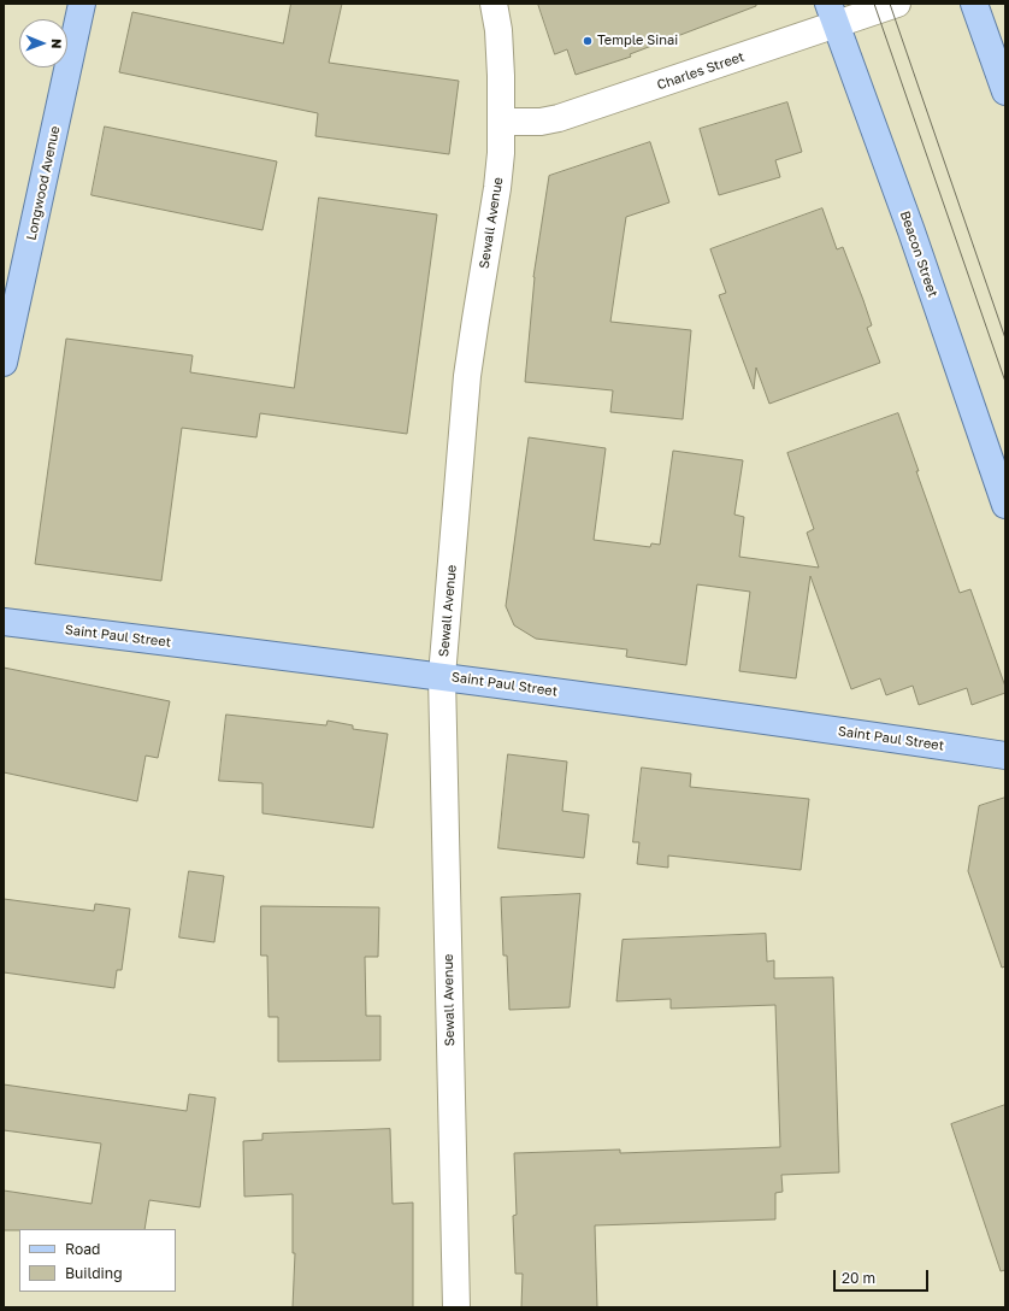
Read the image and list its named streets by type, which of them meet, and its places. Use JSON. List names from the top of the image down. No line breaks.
{"streets":{"main road":["Longwood Avenue","Beacon Street","Saint Paul Street"],"street":["Charles Street","Sewall Avenue"]},"crossings":[["Charles Street","Sewall Avenue"],["Charles Street","Beacon Street"],["Sewall Avenue","Saint Paul Street"]],"places":["Temple Sinai"],"legend":["Road","Building"],"scale_bar":"20 m","north":"right"}
